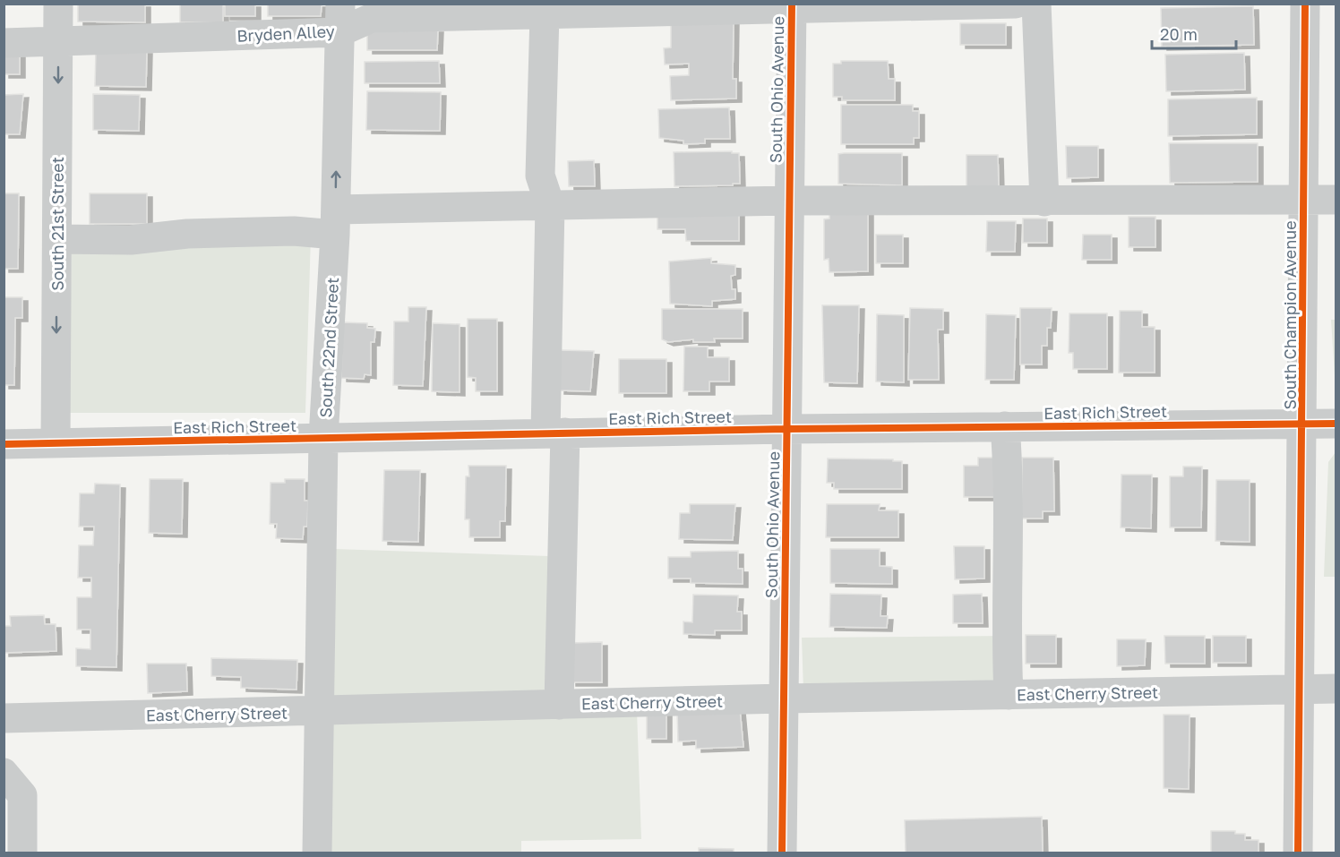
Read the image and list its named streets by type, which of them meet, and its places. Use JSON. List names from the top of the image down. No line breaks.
{"streets":{"street":["Bryden Alley","South Ohio Avenue","South 21st Street","South Champion Avenue","South 22nd Street","East Rich Street","East Cherry Street"]},"crossings":[["Bryden Alley","South Ohio Avenue"],["Bryden Alley","South 21st Street"],["Bryden Alley","South 22nd Street"],["South Ohio Avenue","East Rich Street"],["South Ohio Avenue","East Cherry Street"],["South 21st Street","East Rich Street"],["South Champion Avenue","East Rich Street"],["South Champion Avenue","East Cherry Street"],["South 22nd Street","East Rich Street"],["South 22nd Street","East Cherry Street"]],"one_way":["South 21st Street"],"scale_bar":"20 m"}
